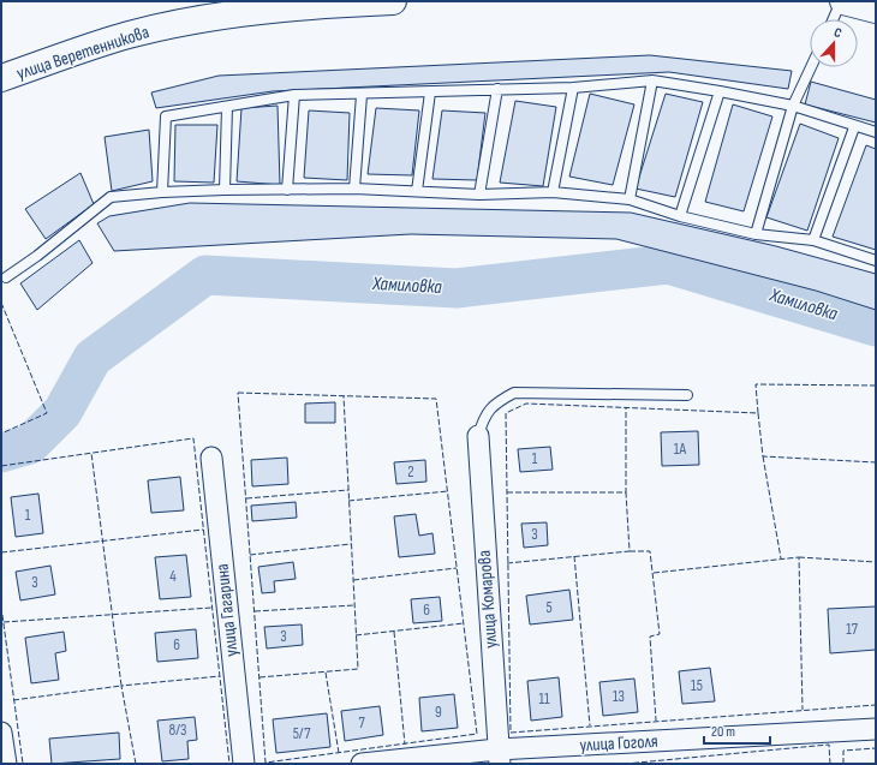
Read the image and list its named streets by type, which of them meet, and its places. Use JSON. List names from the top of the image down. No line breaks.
{"streets":{"main road":["улица Веретенникова"],"street":["улица Комарова","улица Гагарина","улица Гоголя"]},"crossings":[["улица Комарова","улица Гоголя"]],"water":["Хамиловка"],"house_numbers":["1А","1","2","1","3","4","3","5","6","17","3","6","15","13","11","9","7","8/3","5/7"],"scale_bar":"20 m","north":"top"}
